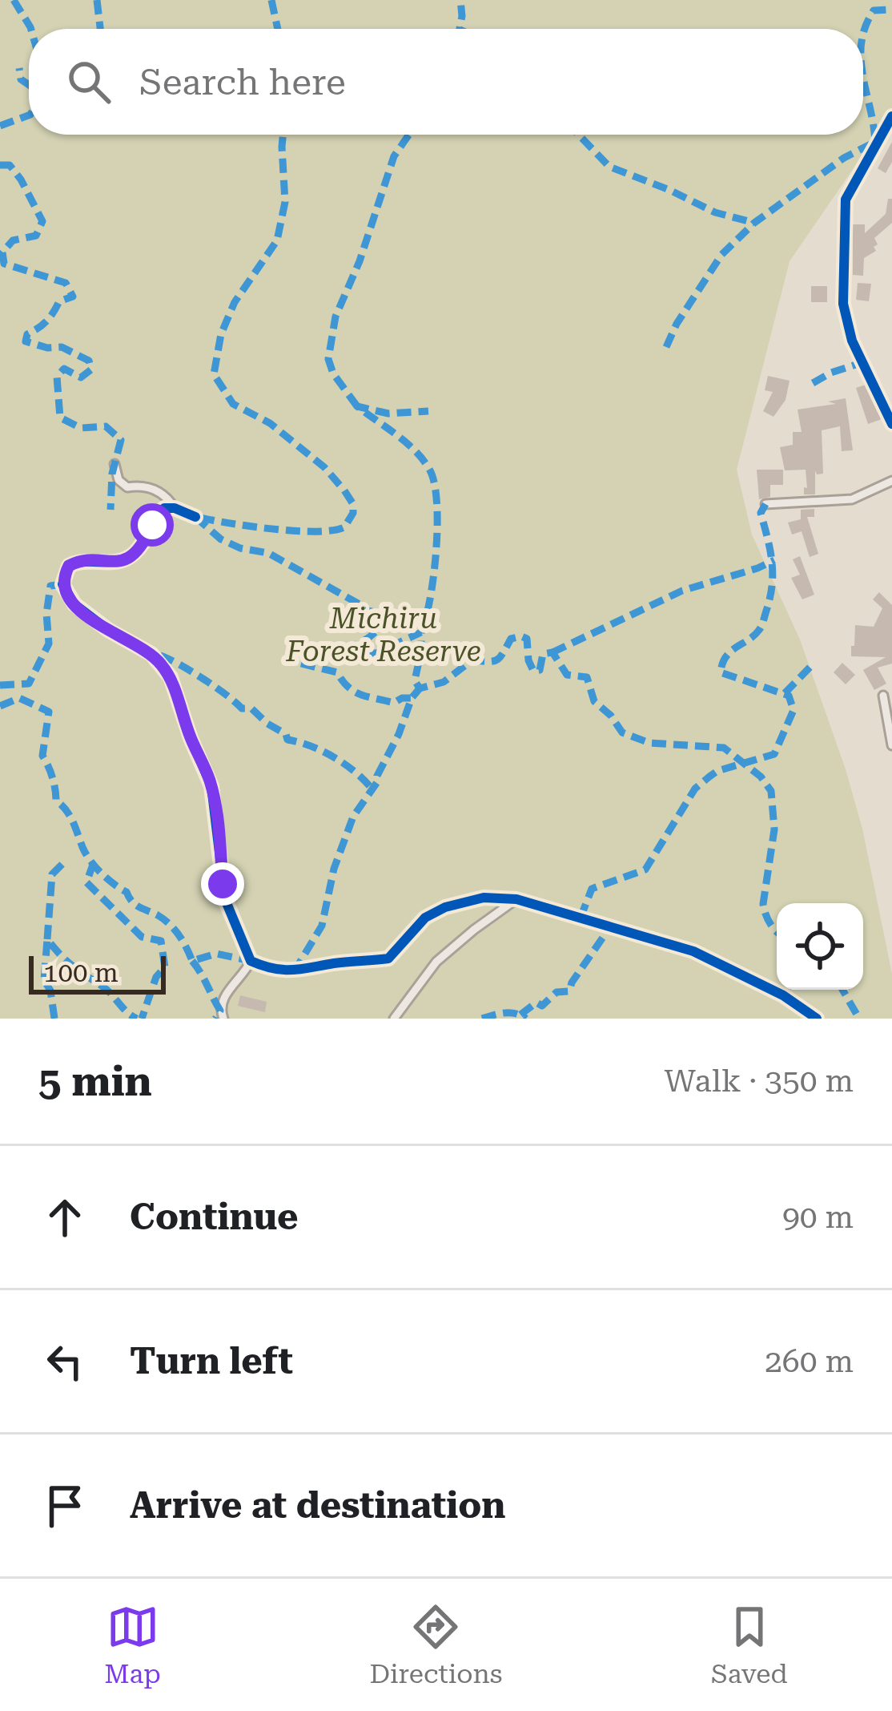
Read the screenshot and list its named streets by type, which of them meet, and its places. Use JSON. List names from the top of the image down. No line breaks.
{"parks":["Michiru Forest Reserve"],"scale_bar":"100 m","page":{"search":"Search here","scale":"100 m","heading":["5 min","Walk · 350 m"],"list":[["Continue","90 m"],["Turn left","260 m"],"Arrive at destination"],"nav":["Map","Directions","Saved"]}}
